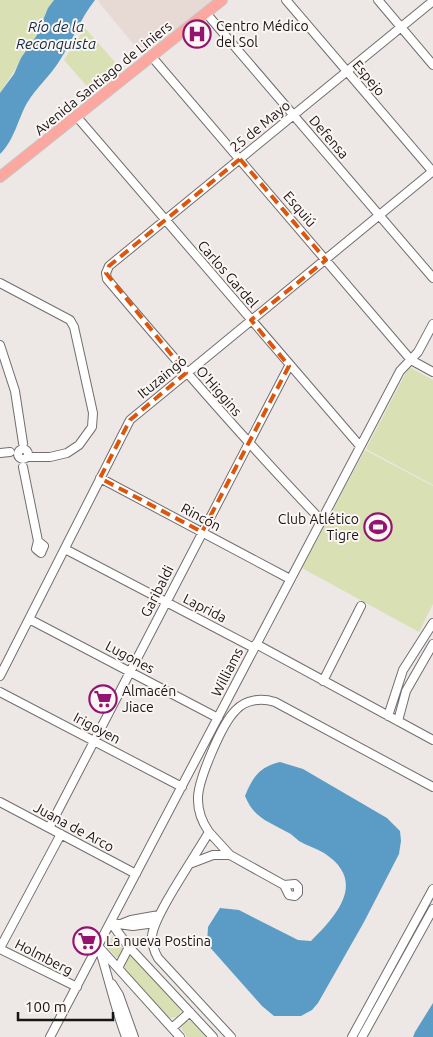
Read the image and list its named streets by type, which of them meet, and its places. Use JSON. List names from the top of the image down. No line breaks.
{"streets":{"main road":["Avenida Santiago de Liniers"],"street":["Espejo","25 de Mayo","Defensa","Esquiú","Carlos Gardel","Ituzaingó","O'Higgins","Rincón","Garibaldi","Laprida","Lugones","Williams","Irigoyen","Juana de Arco","Holmberg"]},"crossings":[["Avenida Santiago de Liniers","Defensa"],["Avenida Santiago de Liniers","Esquiú"],["Avenida Santiago de Liniers","Carlos Gardel"],["Espejo","25 de Mayo"],["Espejo","Ituzaingó"],["25 de Mayo","Defensa"],["25 de Mayo","Esquiú"],["25 de Mayo","Carlos Gardel"],["25 de Mayo","O'Higgins"],["Defensa","Ituzaingó"],["Esquiú","Ituzaingó"],["Esquiú","Williams"],["Carlos Gardel","Ituzaingó"],["Carlos Gardel","Garibaldi"],["Carlos Gardel","Williams"],["Ituzaingó","O'Higgins"],["Ituzaingó","Rincón"],["Ituzaingó","Laprida"],["Ituzaingó","Lugones"],["O'Higgins","Garibaldi"],["O'Higgins","Williams"],["Rincón","Garibaldi"],["Rincón","Williams"],["Garibaldi","Laprida"],["Garibaldi","Lugones"],["Garibaldi","Irigoyen"],["Garibaldi","Juana de Arco"],["Laprida","Williams"],["Lugones","Williams"],["Williams","Irigoyen"],["Williams","Juana de Arco"],["Williams","Holmberg"]],"water":["Río de la Reconquista"],"places":{"hospital":["Centro Médico del Sol"],"sports":["Club Atlético Tigre"],"supermarket":["Almacén Jiace","La nueva Postina"]},"scale_bar":"100 m"}
